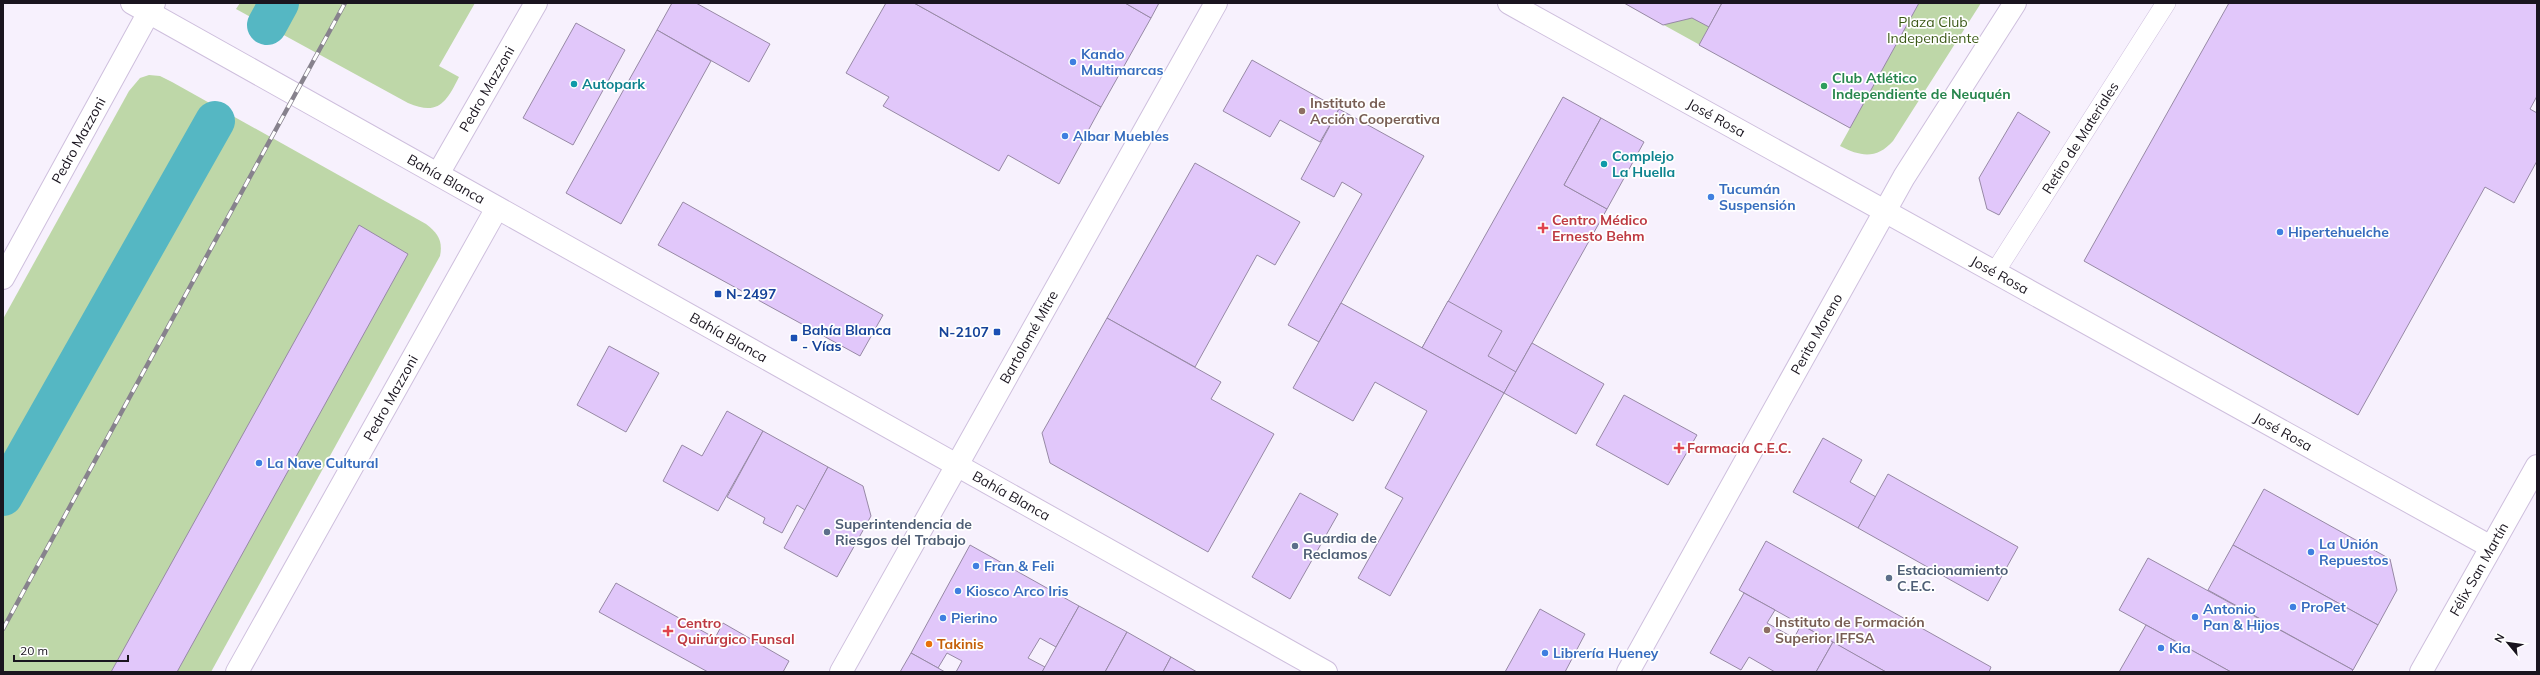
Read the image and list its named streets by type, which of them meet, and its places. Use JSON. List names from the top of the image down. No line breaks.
{"streets":{"main road":["Pedro Mazzoni","José Rosa","Bahía Blanca","Perito Moreno","Bartolomé Mitre","Félix San Martín"],"lane":["Retiro de Materiales"]},"crossings":[["Pedro Mazzoni","Bahía Blanca"],["José Rosa","Retiro de Materiales"],["José Rosa","Perito Moreno"],["José Rosa","Félix San Martín"],["Bahía Blanca","Bartolomé Mitre"]],"parks":["Plaza Club Independiente"],"places":{"other":["Kando Multimarcas","Autopark","Club Atlético Independiente de Neuquén","Instituto de Acción Cooperativa","Albar Muebles","Complejo La Huella","Tucumán Suspensión","Hipertehuelche","La Nave Cultural","Superintendencia de Riesgos del Trabajo","Guardia de Reclamos","La Unión Repuestos","Fran & Feli","Estacionamiento C.E.C.","Kiosco Arco Iris","ProPet","Antonio Pan & Hijos","Pierino","Instituto de Formación Superior IFFSA","Takinis","Kia","Librería Hueney"],"health":["Centro Médico Ernesto Behm","Farmacia C.E.C.","Centro Quirúrgico Funsal"],"transit":["N-2497","N-2107","Bahía Blanca - Vías"]},"scale_bar":"20 m","north":"top left"}
